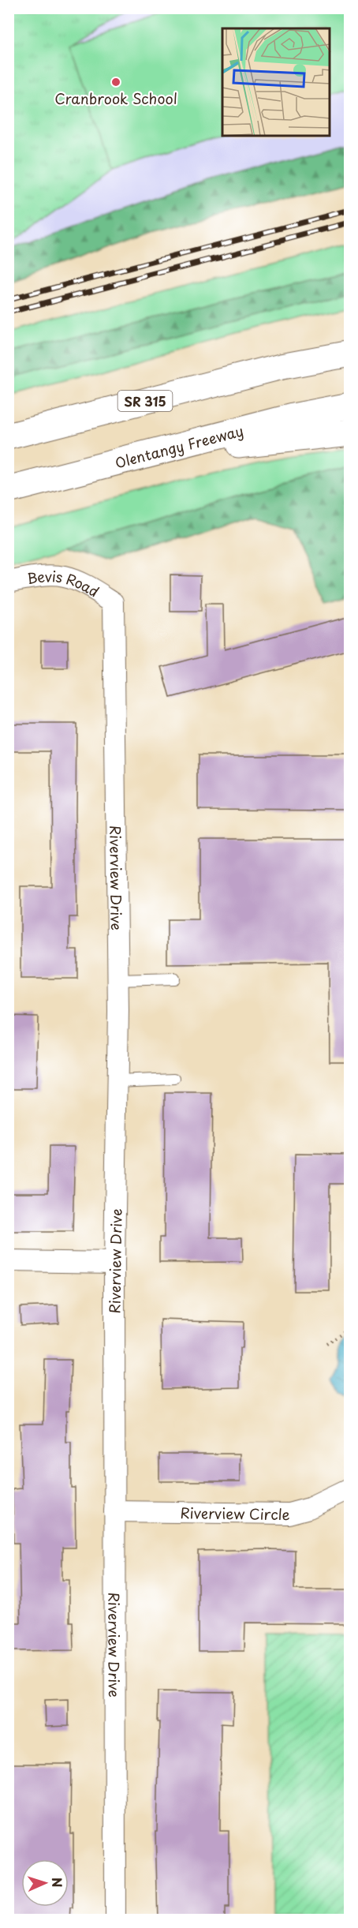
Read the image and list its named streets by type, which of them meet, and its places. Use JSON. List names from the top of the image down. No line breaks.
{"streets":{"highway":["SR 315","Olentangy Freeway"],"street":["Bevis Road","Riverview Drive","Riverview Circle"]},"crossings":[["Bevis Road","Riverview Drive"],["Riverview Drive","Riverview Circle"]],"places":["Cranbrook School"],"north":"right"}
